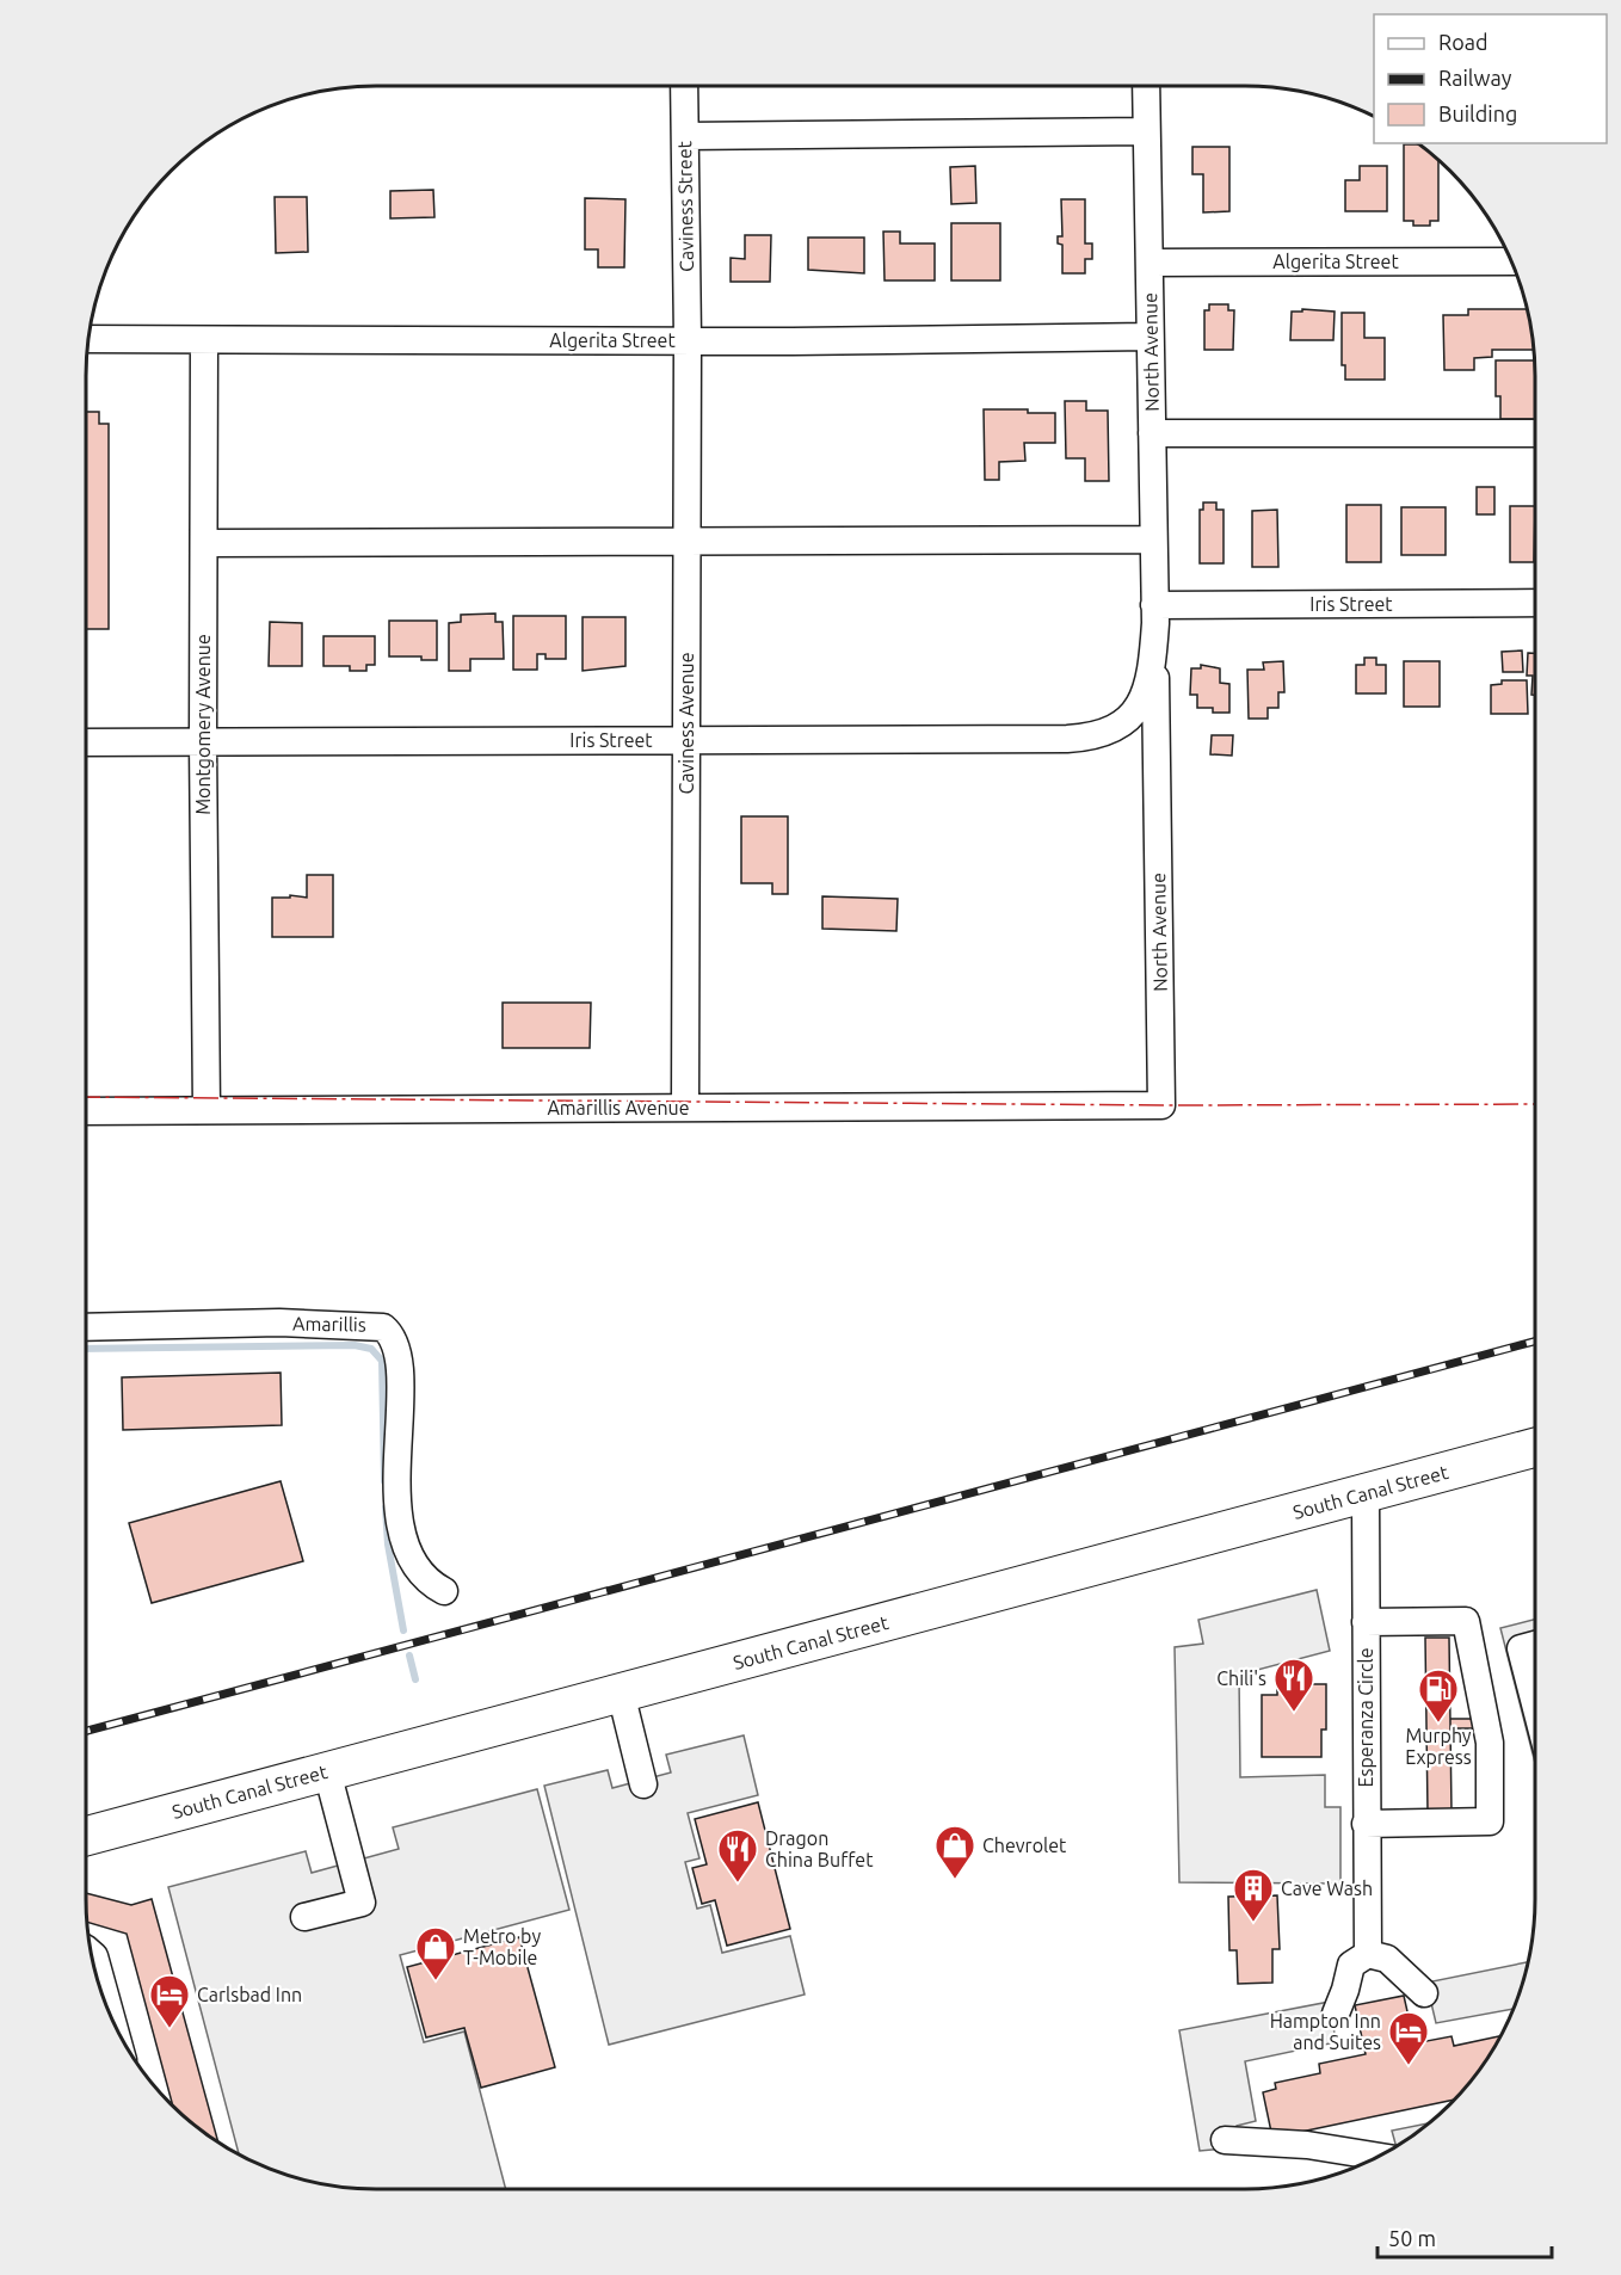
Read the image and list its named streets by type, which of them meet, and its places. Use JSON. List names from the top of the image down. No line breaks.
{"streets":{"highway":["South Canal Street"],"street":["Caviness Street","Algerita Street","North Avenue","Iris Street","Caviness Avenue","Montgomery Avenue","Amarillis Avenue","Amarillis","Esperanza Circle"]},"crossings":[["Caviness Street","Algerita Street"],["Caviness Street","Caviness Avenue"],["Algerita Street","North Avenue"],["Algerita Street","Caviness Avenue"],["Algerita Street","Montgomery Avenue"],["North Avenue","Iris Street"],["North Avenue","Amarillis Avenue"],["Iris Street","Caviness Avenue"],["Iris Street","Montgomery Avenue"],["Caviness Avenue","Amarillis Avenue"],["Montgomery Avenue","Amarillis Avenue"],["South Canal Street","Esperanza Circle"]],"places":{"restaurant":["Chili's","Dragon China Buffet"],"fuel station":["Murphy Express"],"shop":["Chevrolet","Metro by T-Mobile"],"building":["Cave Wash"],"hotel":["Carlsbad Inn","Hampton Inn and Suites"]},"legend":["Road","Railway","Building"],"scale_bar":"50 m"}
